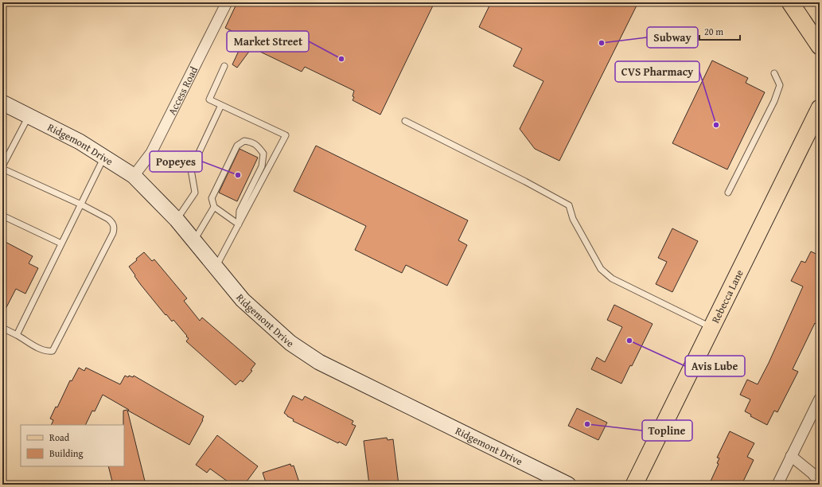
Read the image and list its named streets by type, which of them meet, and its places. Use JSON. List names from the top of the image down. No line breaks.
{"streets":{"main road":["Rebecca Lane"],"street":["Access Road","Ridgemont Drive"]},"crossings":[["Access Road","Ridgemont Drive"]],"places":["Subway","Market Street","CVS Pharmacy","Popeyes","Avis Lube","Topline"],"legend":["Road","Building"],"scale_bar":"20 m"}
